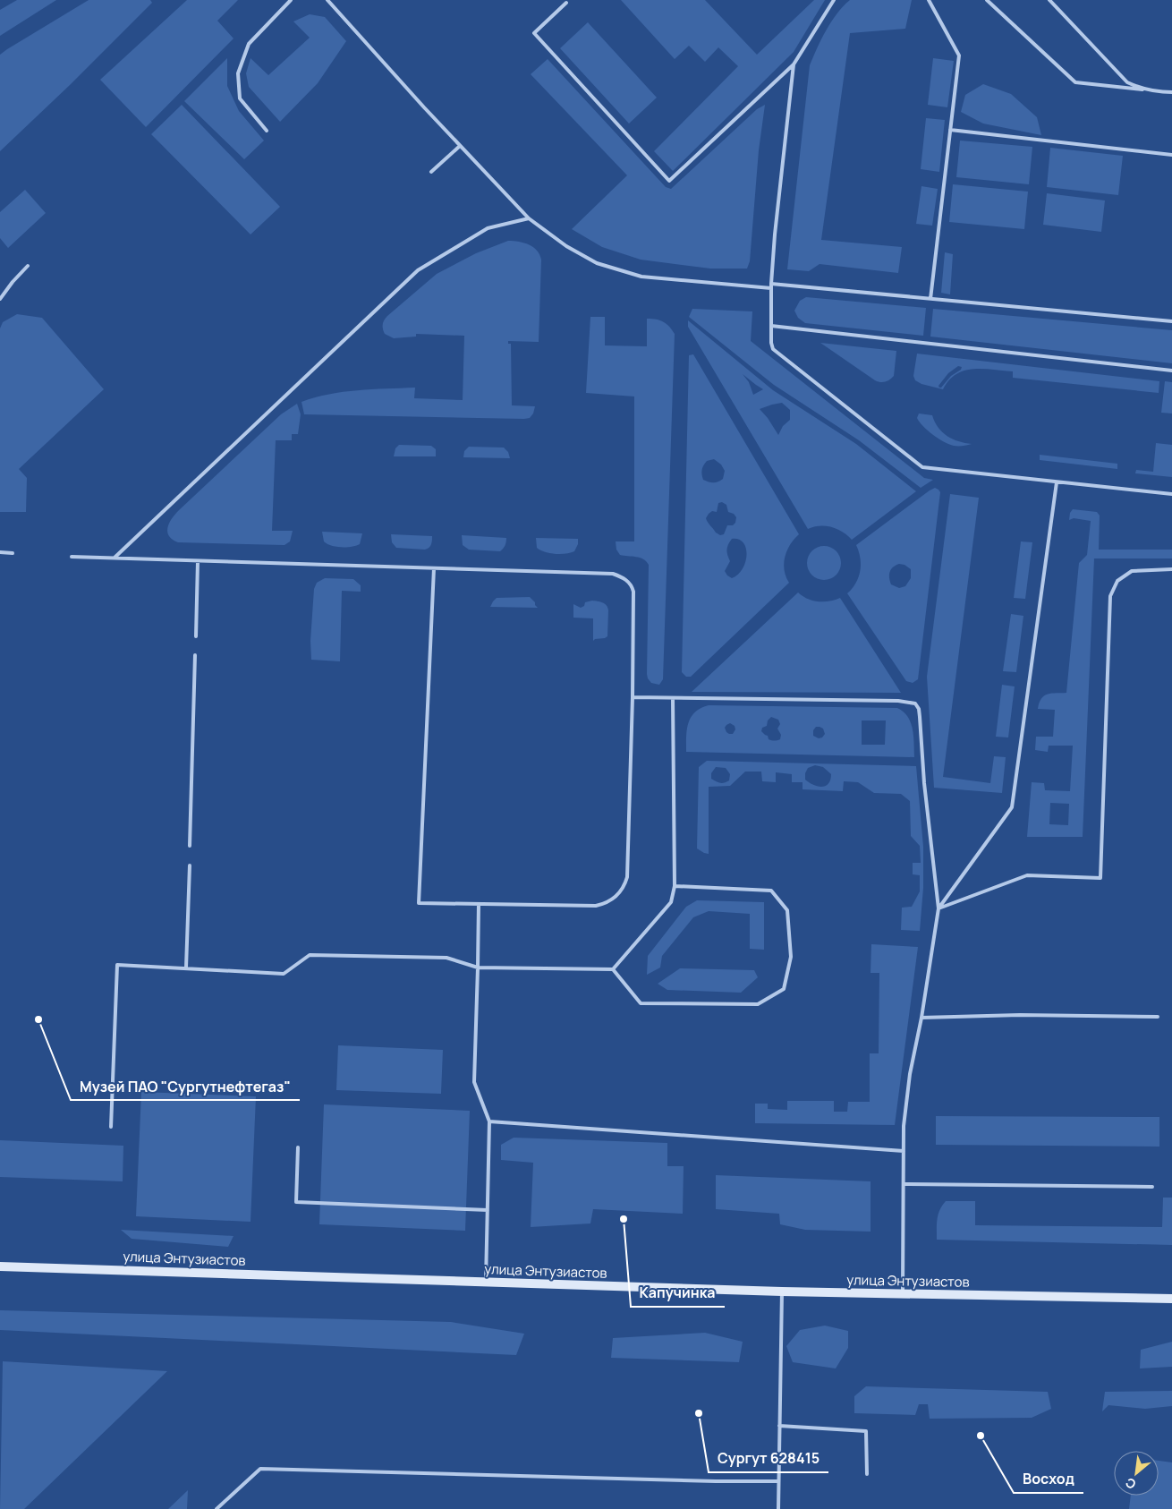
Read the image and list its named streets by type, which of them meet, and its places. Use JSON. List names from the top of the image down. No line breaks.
{"streets":{"main road":["улица Энтузиастов"]},"places":["Музей ПАО \"Сургутнефтегаз\"","Капучинка","Сургут 628415","Восход"],"north":"bottom left"}
